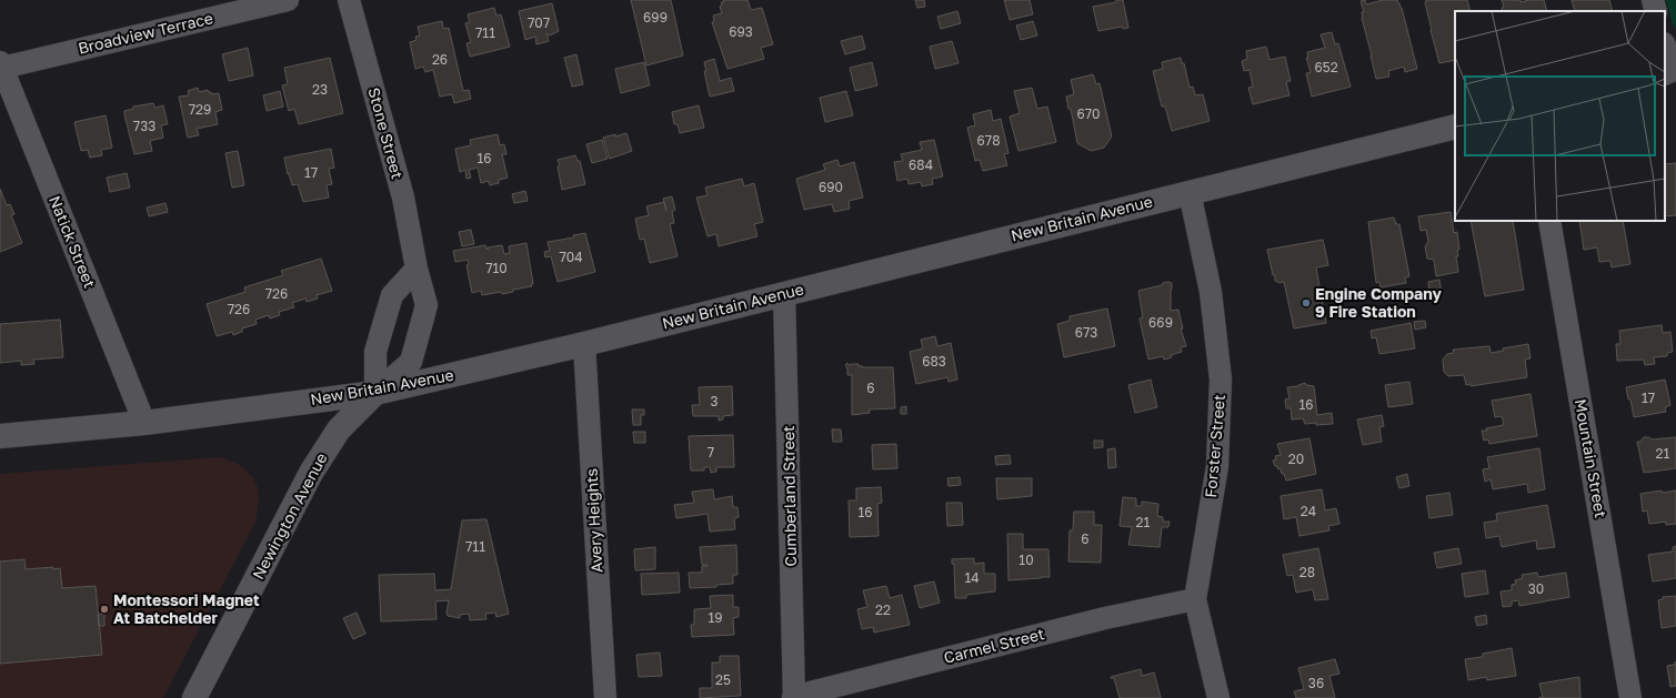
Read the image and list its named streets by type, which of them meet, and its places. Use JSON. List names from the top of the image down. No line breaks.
{"streets":{"main road":["New Britain Avenue","Newington Avenue"],"street":["Broadview Terrace","Stone Street","Natick Street","Forster Street","Mountain Street","Cumberland Street","Avery Heights","Carmel Street"]},"crossings":[["Broadview Terrace","Natick Street"],["Stone Street","New Britain Avenue"],["Stone Street","Newington Avenue"],["New Britain Avenue","Natick Street"],["New Britain Avenue","Forster Street"],["New Britain Avenue","Cumberland Street"],["New Britain Avenue","Newington Avenue"],["New Britain Avenue","Avery Heights"],["Forster Street","Carmel Street"],["Cumberland Street","Carmel Street"]],"places":["Engine Company 9 Fire Station","Montessori Magnet At Batchelder"],"house_numbers":["699","707","693","711","26","652","23","729","670","733","678","16","684","17","690","704","710","726","726","669","673","683","6","17","3","16","7","21","20","24","16","21","6","711","10","28","14","30","22","19","25","36"]}
